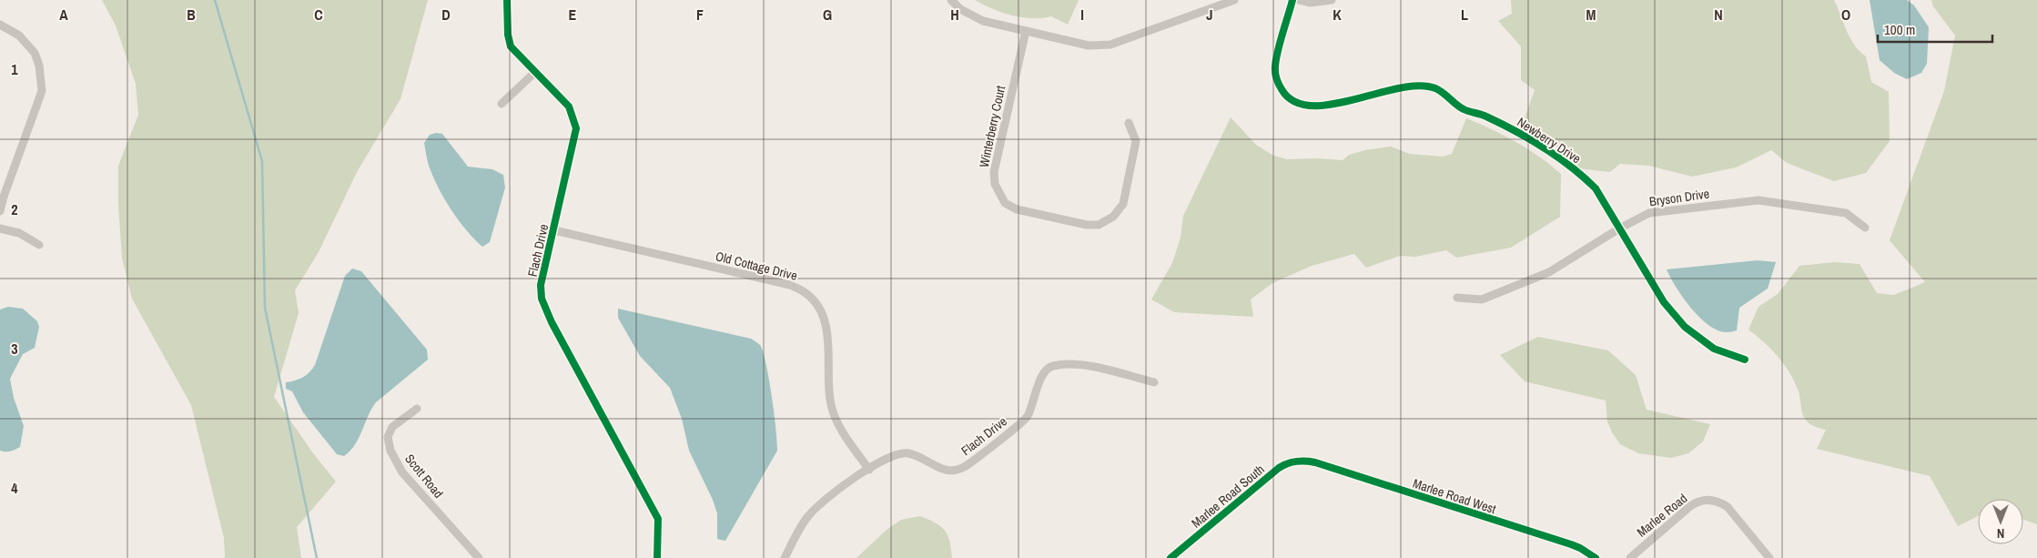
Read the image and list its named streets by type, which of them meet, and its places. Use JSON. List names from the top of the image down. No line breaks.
{"streets":{"street":["Winterberry Court","Newberry Drive","Bryson Drive","Flach Drive","Old Cottage Drive","Scott Road","Marlee Road South","Marlee Road West","Marlee Road"]},"crossings":[["Newberry Drive","Bryson Drive"],["Flach Drive","Old Cottage Drive"],["Marlee Road South","Marlee Road West"]],"scale_bar":"100 m","north":"bottom","grid":{"columns":["A","B","C","D","E","F","G","H","I","J","K","L","M","N","O"],"rows":["1","2","3","4"]}}
